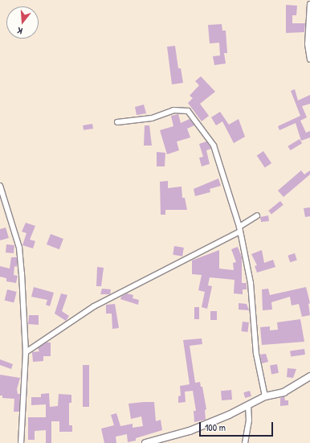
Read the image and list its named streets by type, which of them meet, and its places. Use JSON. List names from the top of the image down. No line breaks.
{"scale_bar":"100 m","north":"bottom"}
